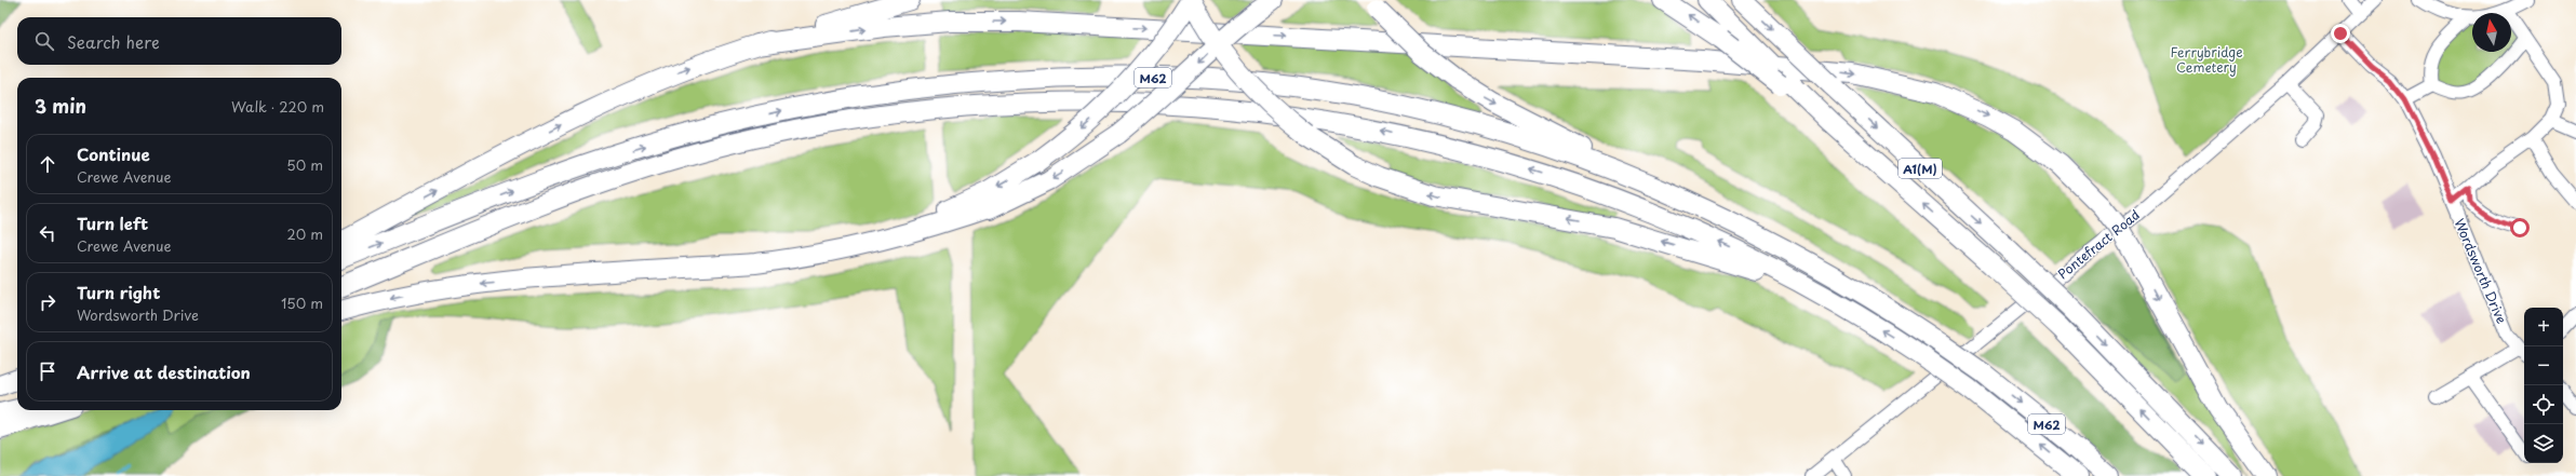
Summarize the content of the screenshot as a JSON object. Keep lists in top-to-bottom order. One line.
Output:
{"streets":{"highway":["M62","A1(M)"],"street":["Pontefract Road","Wordsworth Drive"]},"crossings":[["Pontefract Road","Wordsworth Drive"]],"parks":["Ferrybridge Cemetery"],"north":"top","page":{"search":"Search here","heading":["3 min","Walk · 220 m"],"list":[["Continue","Crewe Avenue","50 m"],["Turn left","Crewe Avenue","20 m"],["Turn right","Wordsworth Drive","150 m"],"Arrive at destination"],"map_buttons":["+","−"]}}
